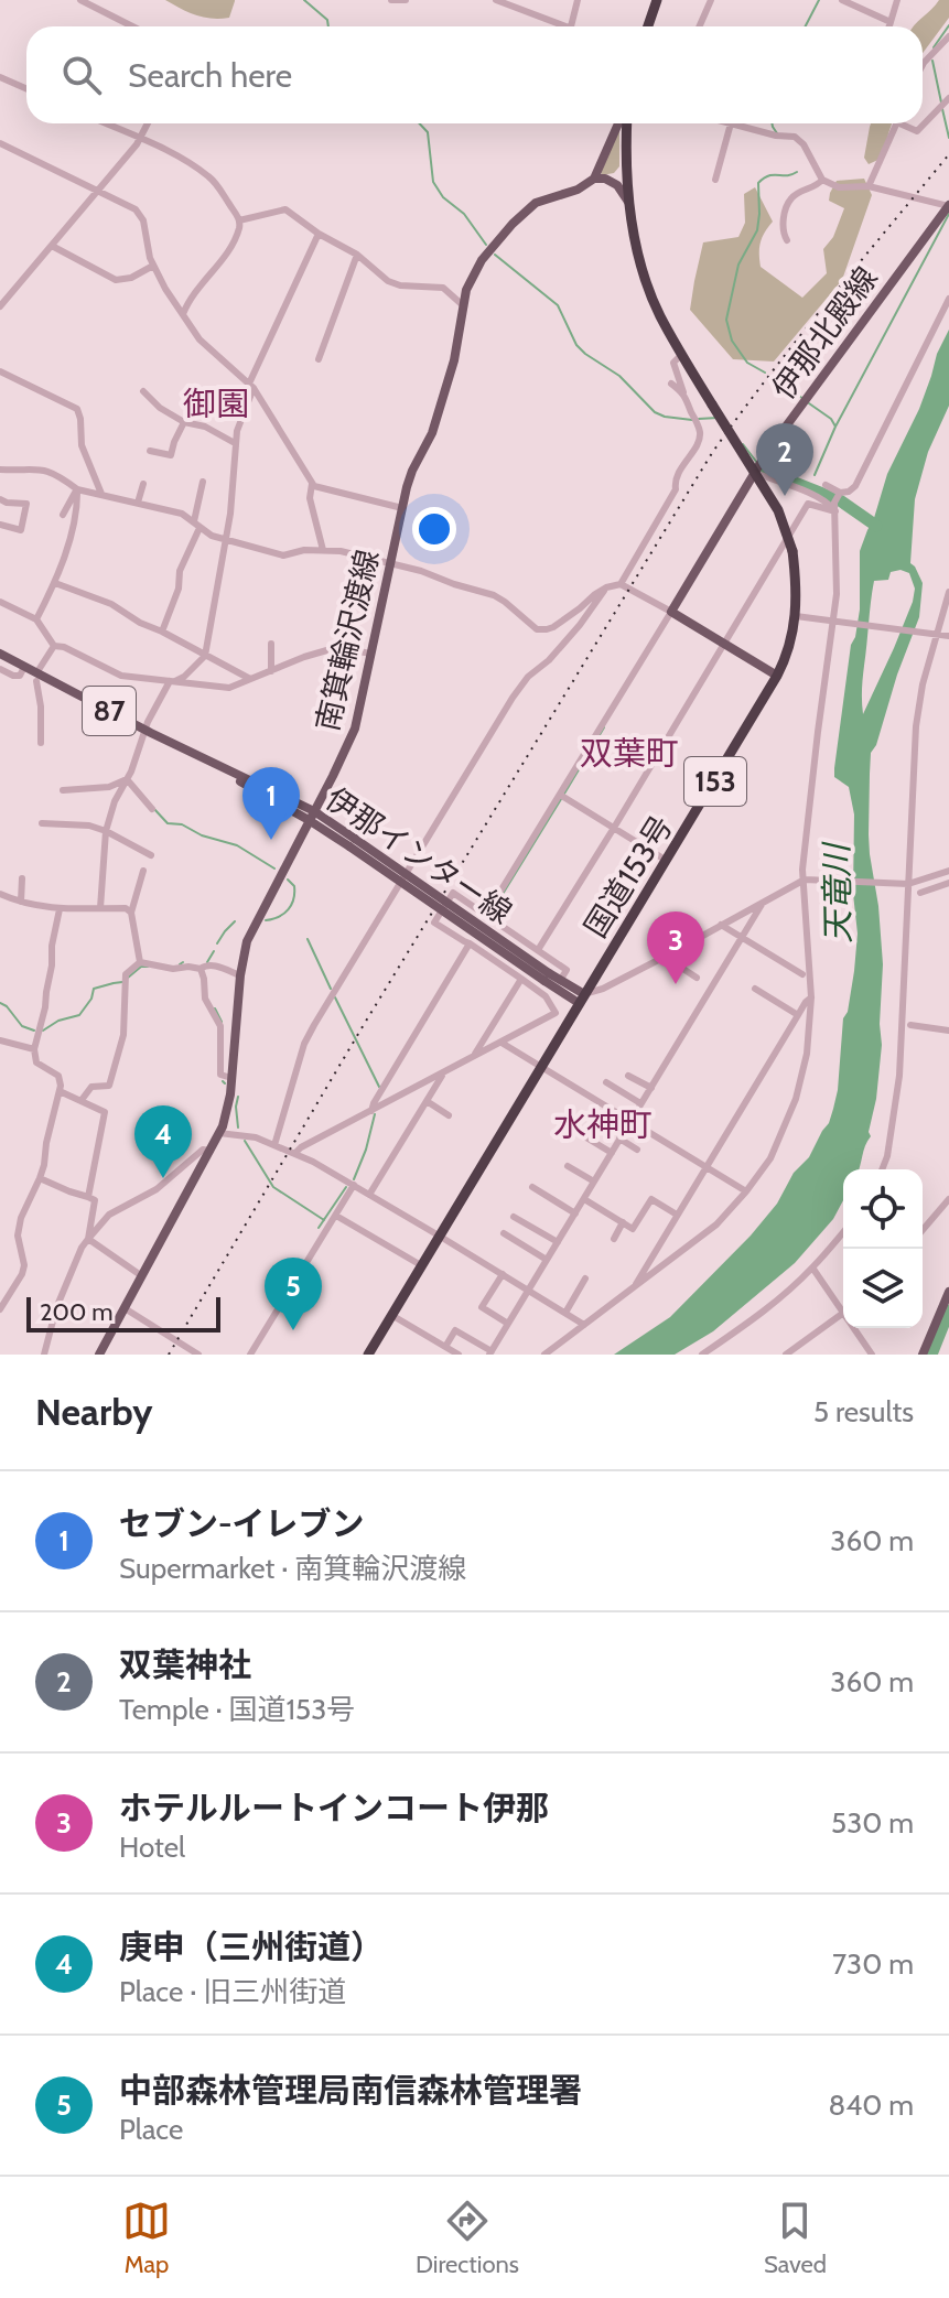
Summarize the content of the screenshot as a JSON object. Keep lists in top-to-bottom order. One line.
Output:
{"streets":{"highway":["153","国道153号"],"main road":["伊那北殿線","南箕輪沢渡線","87","伊那インター線"]},"crossings":[["南箕輪沢渡線","153"],["南箕輪沢渡線","伊那インター線"],["153","国道153号"],["伊那インター線","国道153号"]],"districts":["御園","双葉町","水神町"],"water":["天竜川"],"scale_bar":"200 m","page":{"search":"Search here","pins":["2","1","3","4","5"],"scale":"200 m","heading":["Nearby","5 results"],"list":[{"mark":"1","name":"セブン-イレブン","note":"Supermarket · 南箕輪沢渡線","value":"360 m"},{"mark":"2","name":"双葉神社","note":"Temple · 国道153号","value":"360 m"},{"mark":"3","name":"ホテルルートインコート伊那","note":"Hotel","value":"530 m"},{"mark":"4","name":"庚申（三州街道）","note":"Place · 旧三州街道","value":"730 m"},{"mark":"5","name":"中部森林管理局南信森林管理署","note":"Place","value":"840 m"}],"nav":["Map","Directions","Saved"]}}
